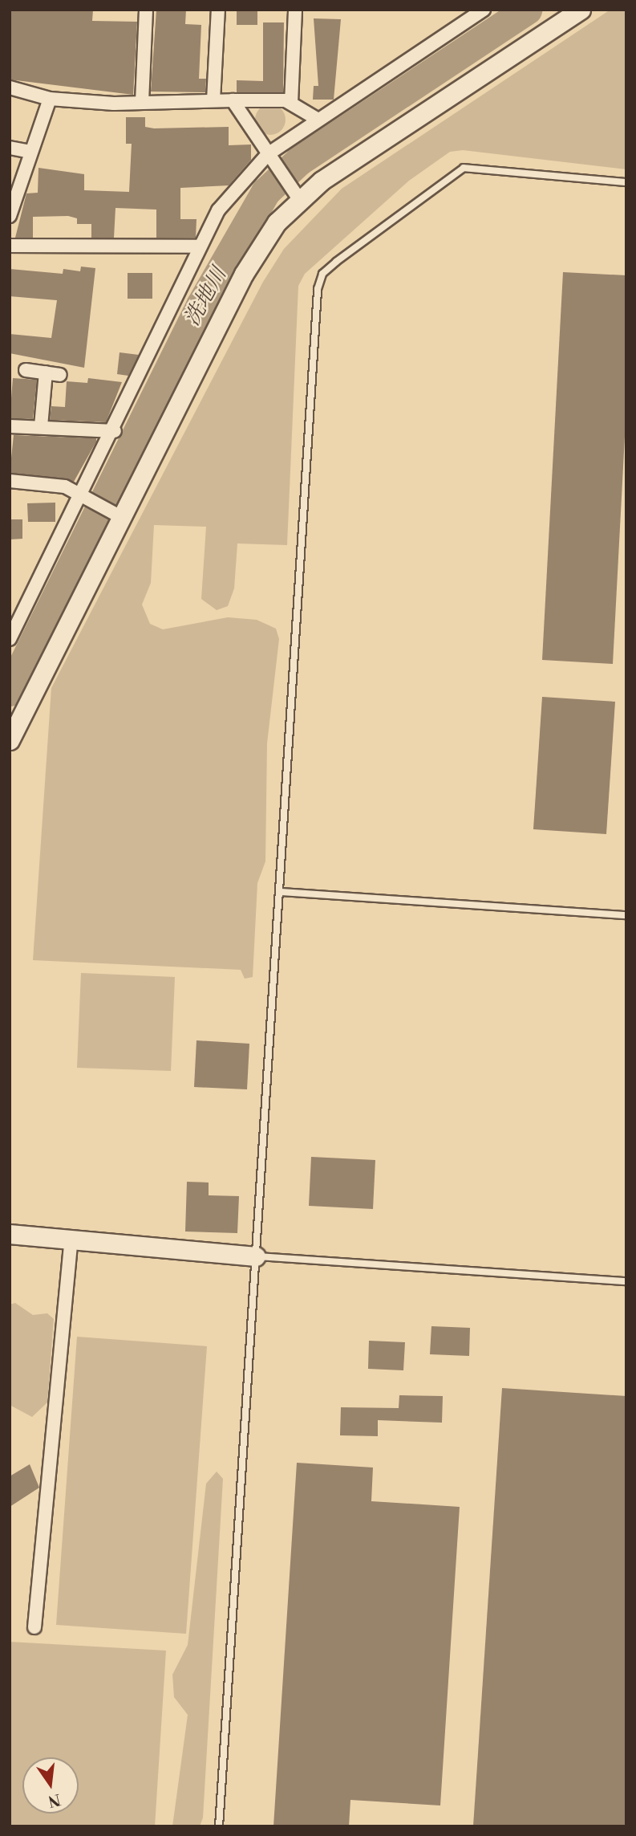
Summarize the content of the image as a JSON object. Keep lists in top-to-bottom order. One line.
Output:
{"water":["洗地川"],"north":"bottom"}
